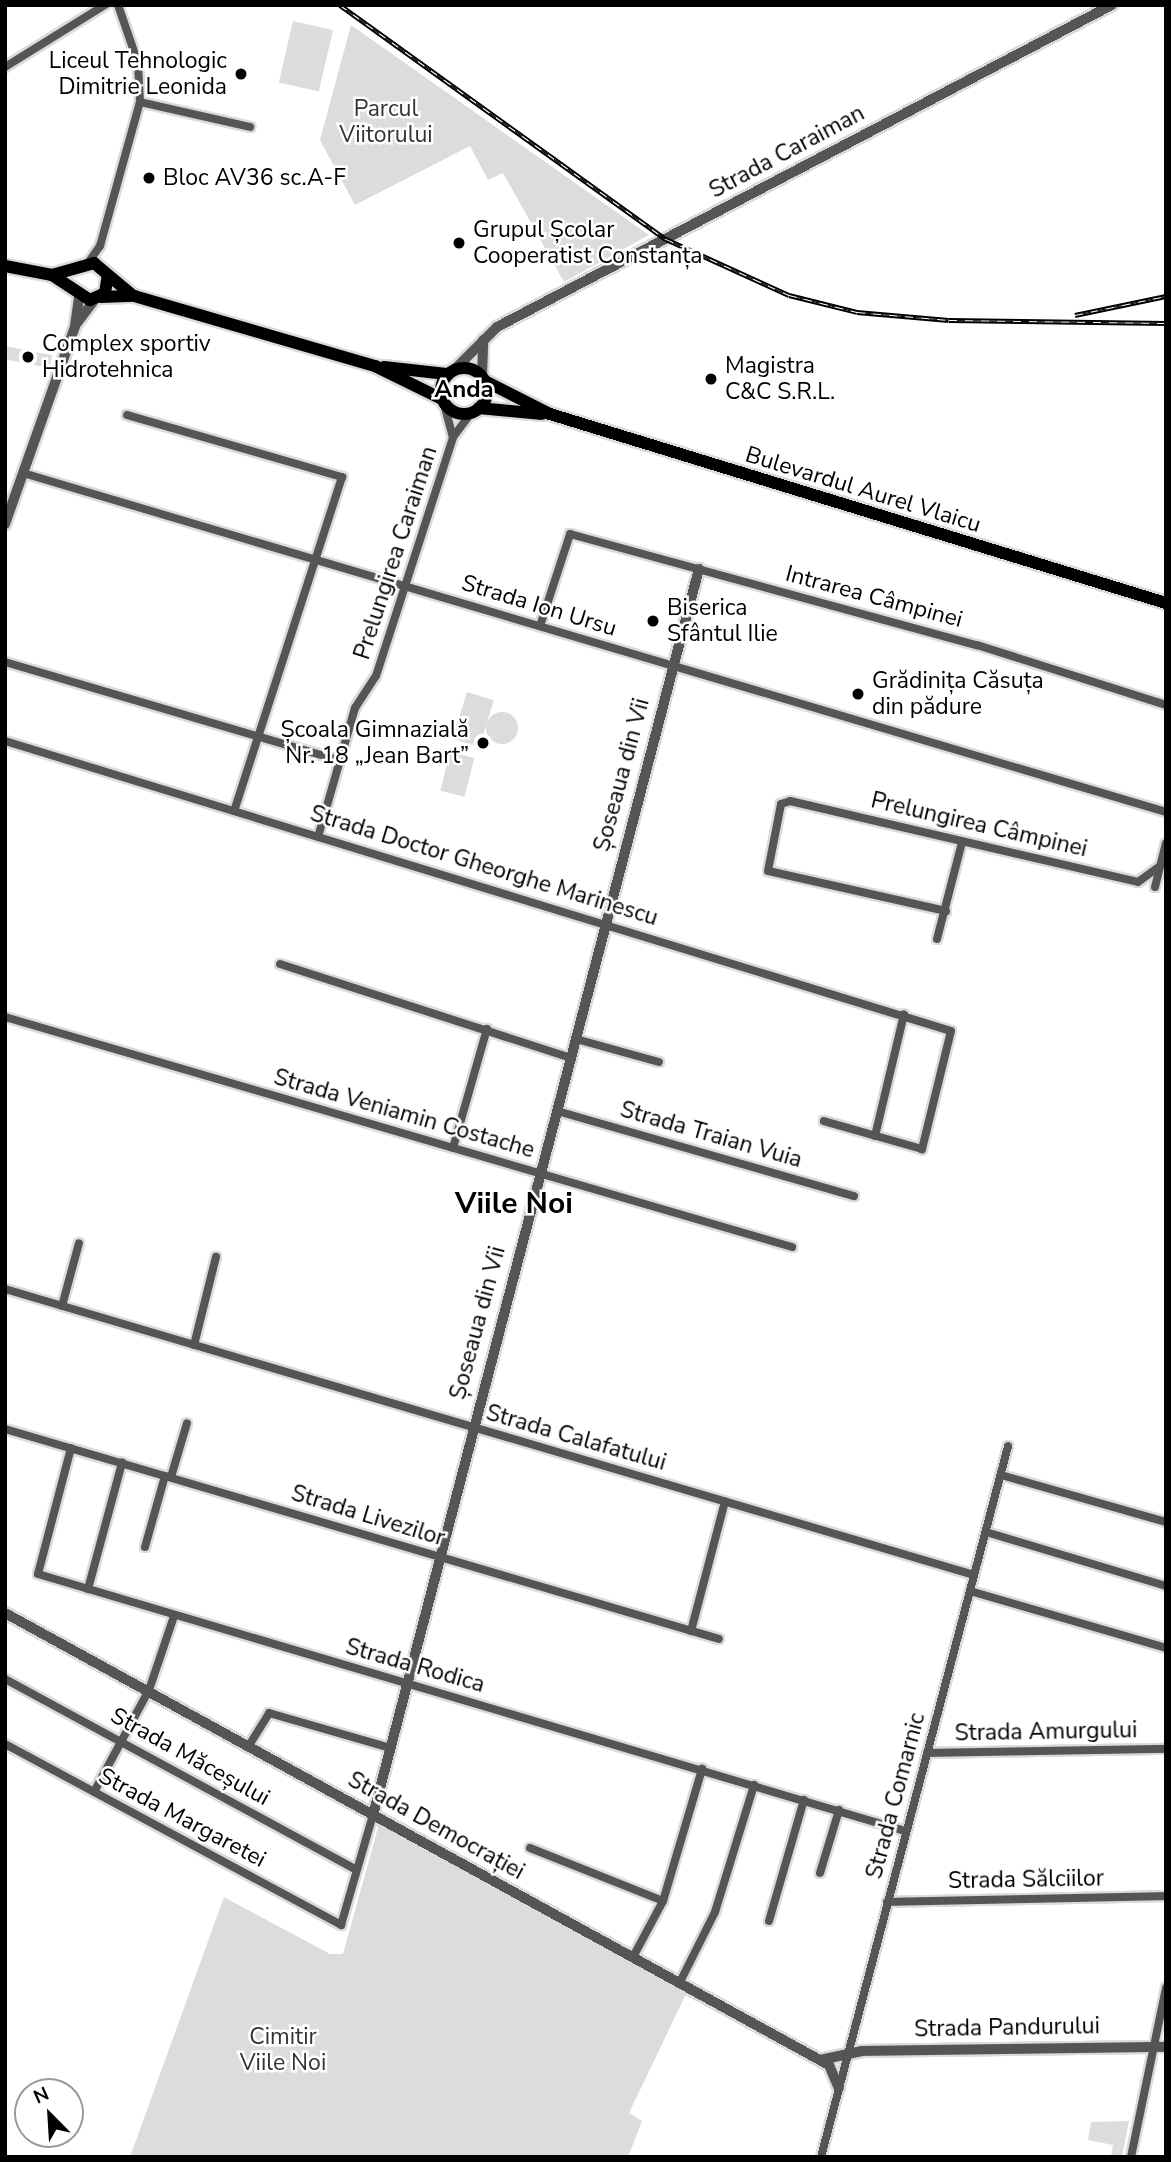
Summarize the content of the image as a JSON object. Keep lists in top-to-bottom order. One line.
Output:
{"streets":{"main road":["Bulevardul Aurel Vlaicu"],"street":["Strada Caraiman","Prelungirea Caraiman","Intrarea Câmpinei","Strada Ion Ursu","Șoseaua din Vii","Prelungirea Câmpinei","Strada Doctor Gheorghe Marinescu","Strada Veniamin Costache","Strada Traian Vuia","Strada Calafatului","Strada Livezilor","Strada Rodica","Strada Amurgului","Strada Măceșului","Strada Comarnic","Strada Margaretei","Strada Democrației","Strada Sălciilor","Strada Pandurului"]},"crossings":[["Strada Caraiman","Bulevardul Aurel Vlaicu"],["Bulevardul Aurel Vlaicu","Prelungirea Caraiman"],["Prelungirea Caraiman","Strada Ion Ursu"],["Prelungirea Caraiman","Strada Doctor Gheorghe Marinescu"],["Intrarea Câmpinei","Strada Ion Ursu"],["Intrarea Câmpinei","Șoseaua din Vii"],["Strada Ion Ursu","Șoseaua din Vii"],["Șoseaua din Vii","Strada Doctor Gheorghe Marinescu"],["Șoseaua din Vii","Strada Veniamin Costache"],["Șoseaua din Vii","Strada Traian Vuia"],["Șoseaua din Vii","Strada Calafatului"],["Șoseaua din Vii","Strada Livezilor"],["Șoseaua din Vii","Strada Rodica"],["Șoseaua din Vii","Strada Măceșului"],["Șoseaua din Vii","Strada Margaretei"],["Șoseaua din Vii","Strada Democrației"],["Strada Calafatului","Strada Comarnic"],["Strada Livezilor","Strada Rodica"],["Strada Rodica","Strada Comarnic"],["Strada Amurgului","Strada Comarnic"],["Strada Comarnic","Strada Sălciilor"],["Strada Comarnic","Strada Pandurului"]],"districts":["Anda","Viile Noi"],"parks":["Parcul Viitorului","Cimitir Viile Noi"],"places":["Liceul Tehnologic Dimitrie Leonida","Bloc AV36 sc.A-F","Grupul Școlar Cooperatist Constanța","Complex sportiv Hidrotehnica","Magistra C&C S.R.L.","Biserica Sfântul Ilie","Grădinița Căsuța din pădure","Școala Gimnazială Nr. 18 „Jean Bart”"],"north":"top left"}
